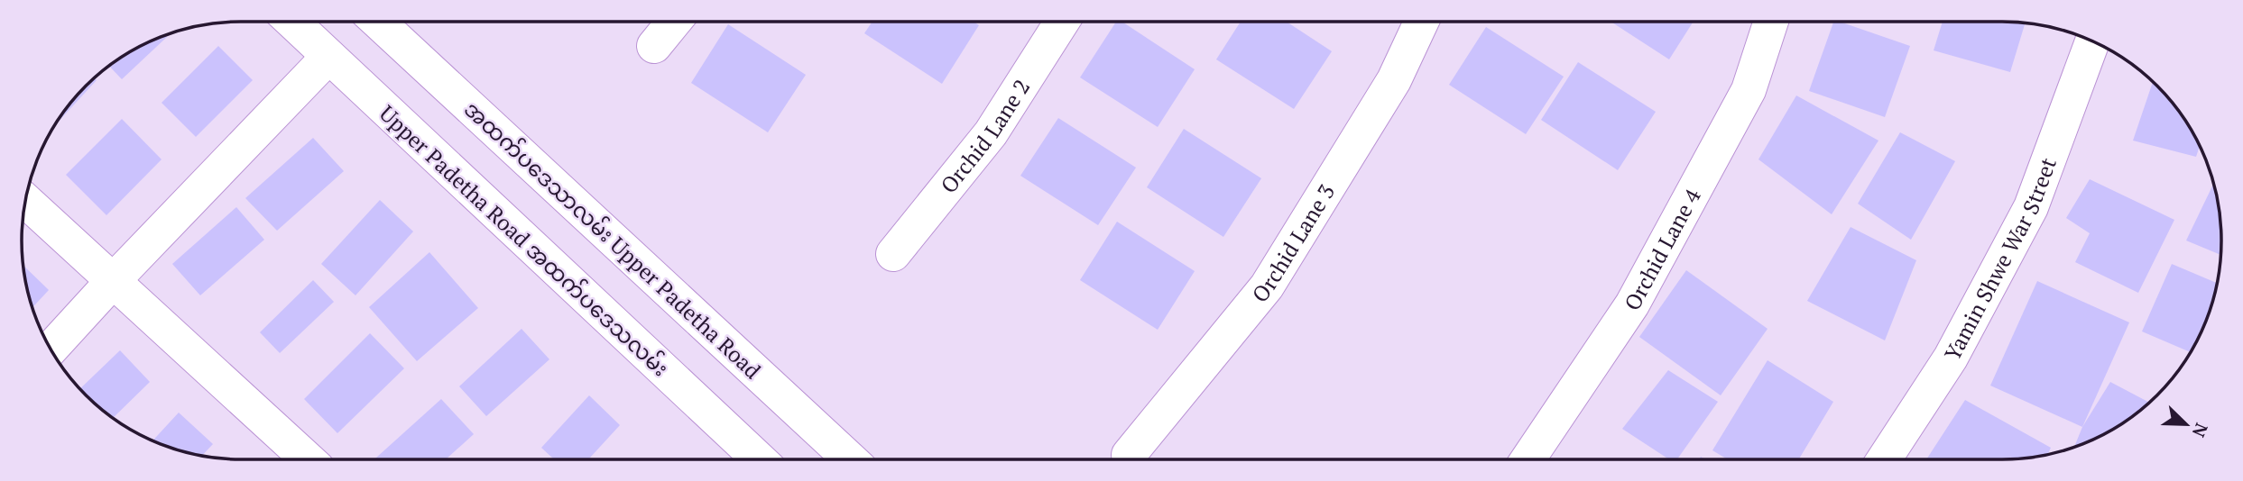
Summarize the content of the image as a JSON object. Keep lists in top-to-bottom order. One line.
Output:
{"streets":{"street":["Orchid Lane 2","အထက်ပဒေသာလမ်း Upper Padetha Road","Upper Padetha Road အထက်ပဒေသလမ်း","Orchid Lane 3","Orchid Lane 4","Yamin Shwe War Street"]},"north":"bottom right"}
